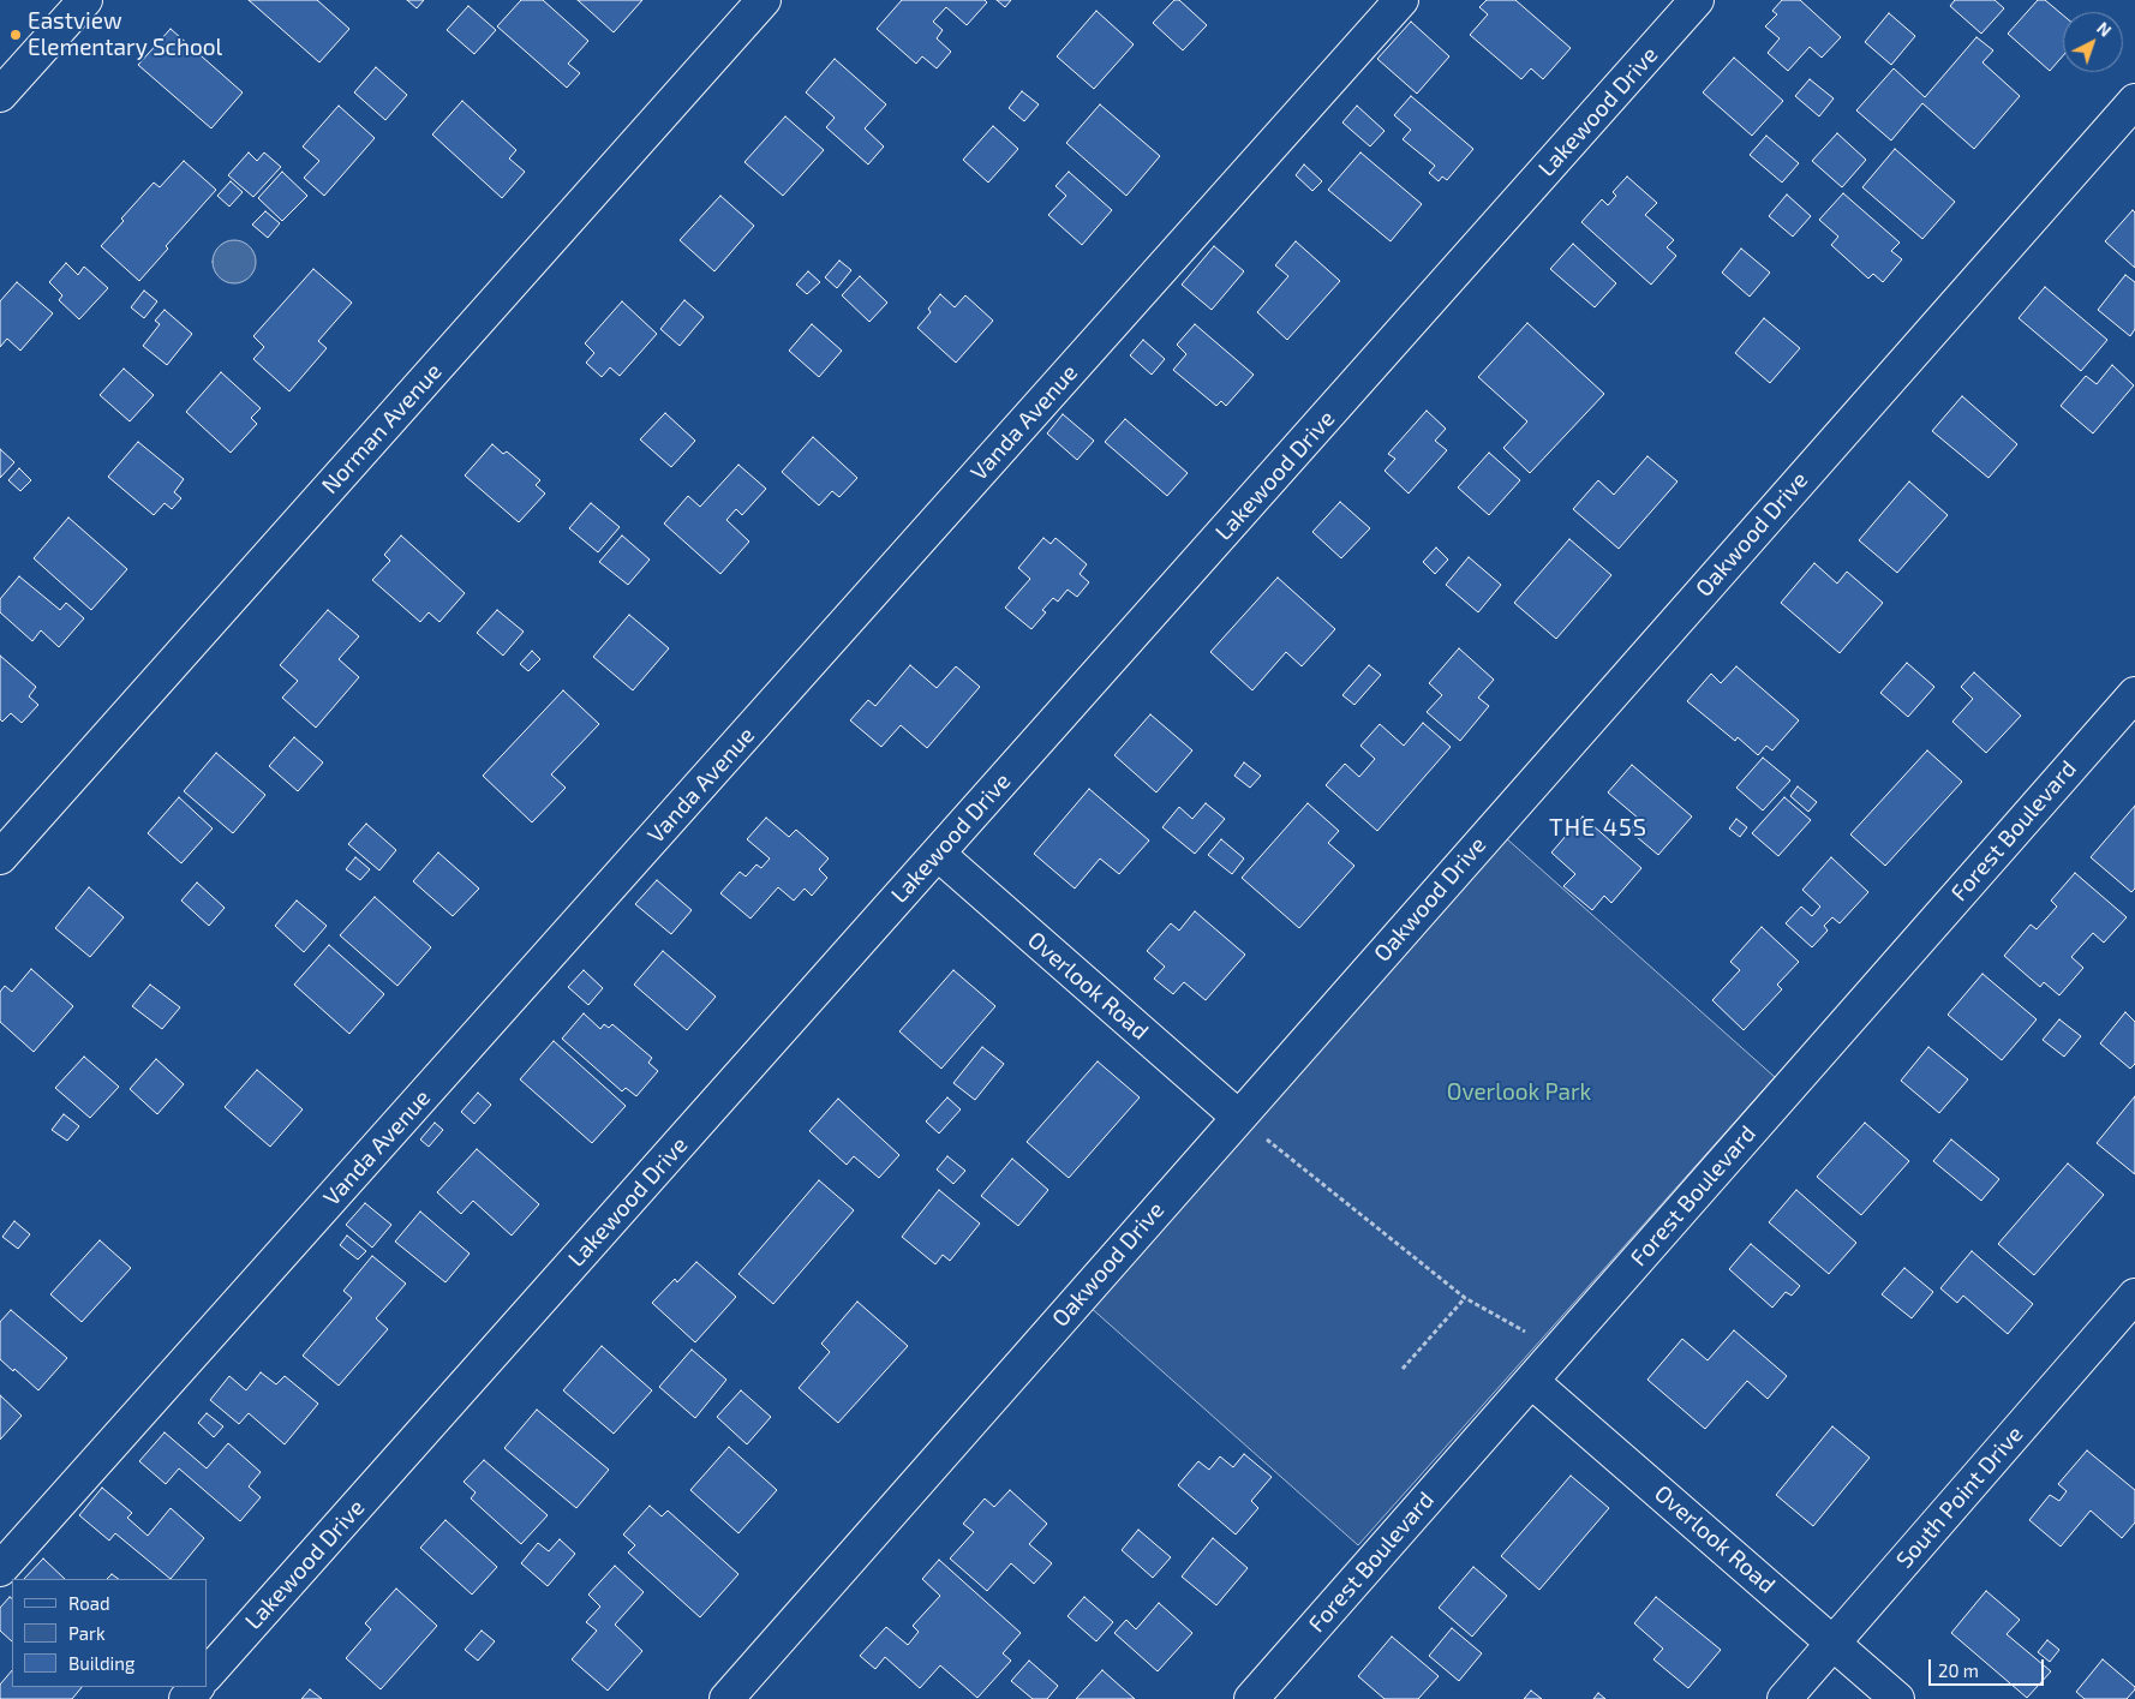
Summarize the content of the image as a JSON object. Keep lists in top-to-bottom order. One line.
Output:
{"streets":{"street":["Lakewood Drive","Vanda Avenue","Norman Avenue","Oakwood Drive","Forest Boulevard","Overlook Road","South Point Drive"]},"crossings":[["Lakewood Drive","Overlook Road"],["Oakwood Drive","Overlook Road"],["Forest Boulevard","Overlook Road"],["Overlook Road","South Point Drive"]],"districts":["THE 45S"],"parks":["Overlook Park"],"places":["Eastview Elementary School"],"legend":["Road","Park","Building"],"scale_bar":"20 m","north":"top right"}
